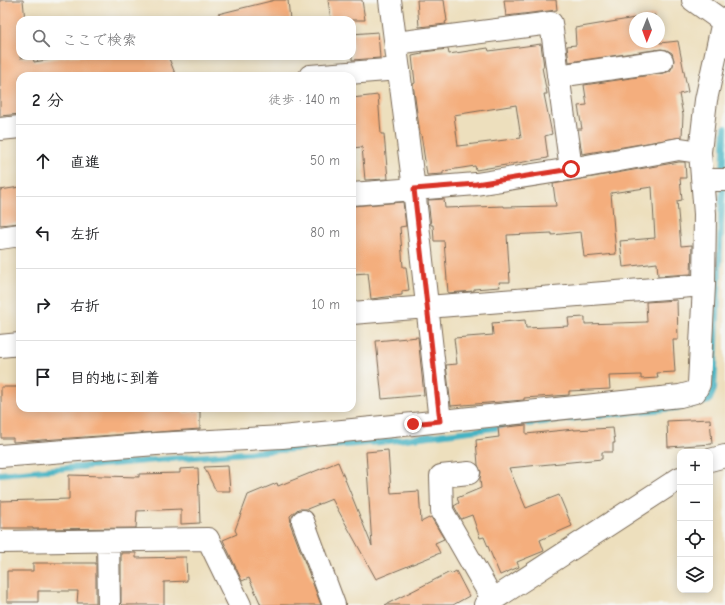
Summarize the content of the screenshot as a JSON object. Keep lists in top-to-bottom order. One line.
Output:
{"north":"bottom","page":{"search":"ここで検索","heading":["2 分","徒歩 · 140 m"],"list":[["直進","50 m"],["左折","80 m"],["右折","10 m"],"目的地に到着"],"map_buttons":["+","−"]}}
